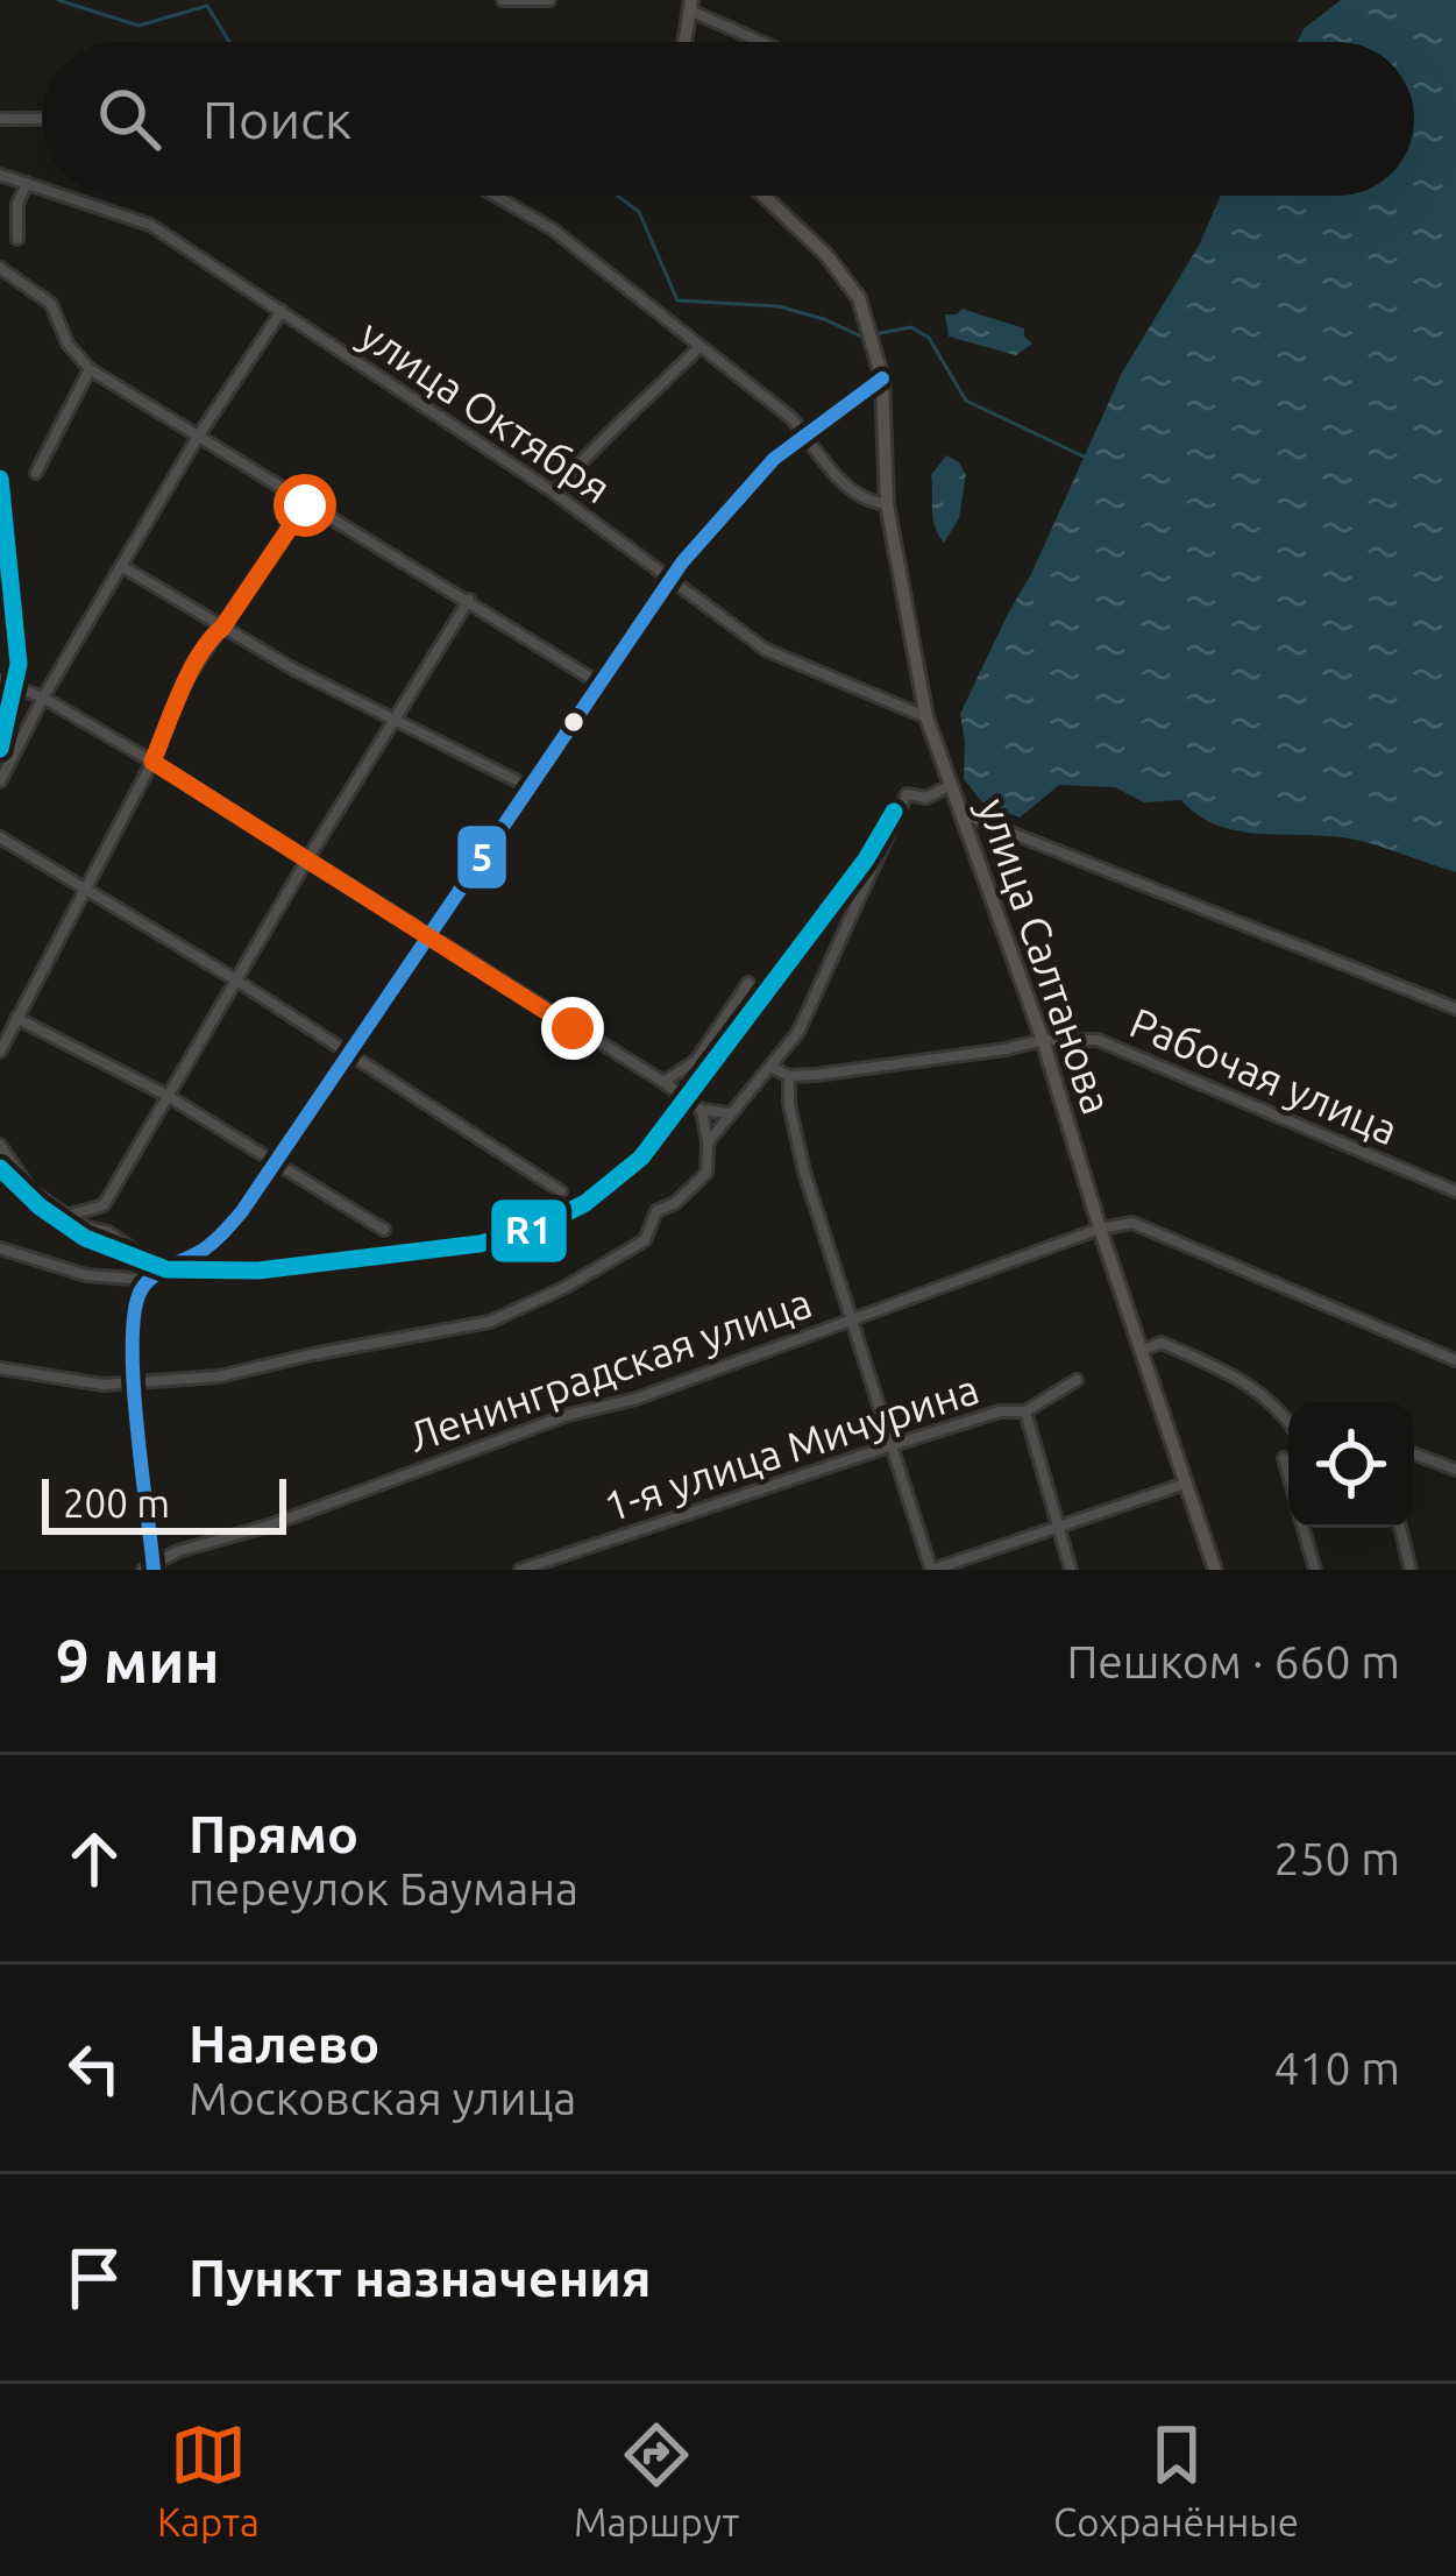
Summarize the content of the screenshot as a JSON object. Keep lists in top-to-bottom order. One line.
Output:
{"streets":{"main road":["улица Салтанова"],"street":["улица Октября","Рабочая улица","Ленинградская улица","1-я улица Мичурина"]},"crossings":[["улица Октября","улица Салтанова"],["улица Салтанова","Рабочая улица"],["улица Салтанова","Ленинградская улица"]],"lines":["transit line 5","transit line R1"],"scale_bar":"200 m","page":{"search":"Поиск","scale":"200 m","heading":["9 мин","Пешком · 660 m"],"list":[["Прямо","переулок Баумана","250 m"],["Налево","Московская улица","410 m"],"Пункт назначения"],"nav":["Карта","Маршрут","Сохранённые"]}}
